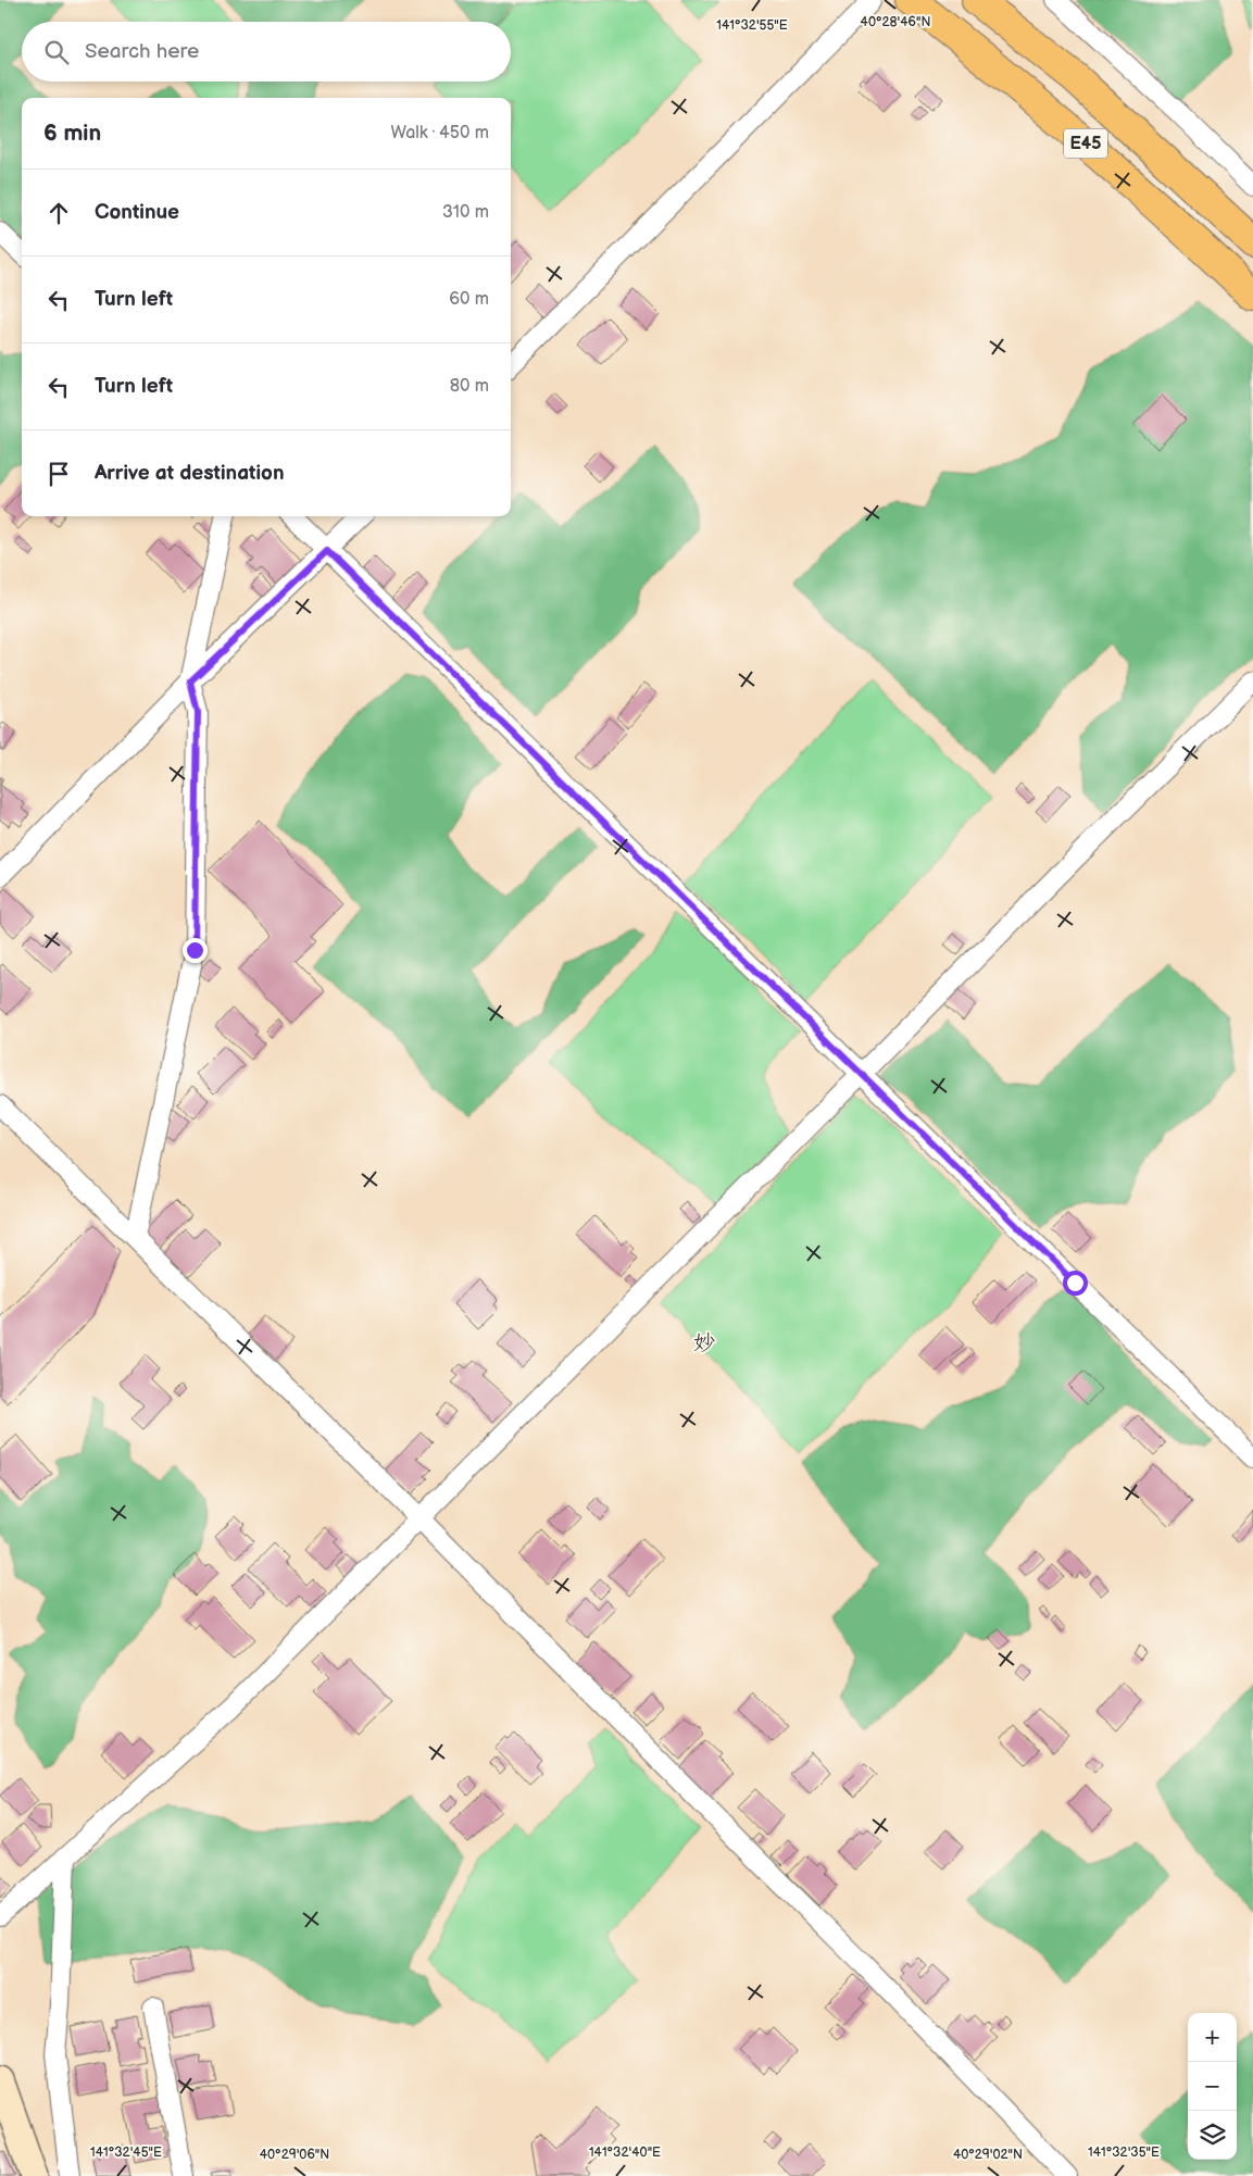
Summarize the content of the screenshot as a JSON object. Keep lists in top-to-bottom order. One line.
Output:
{"streets":{"highway":["E45"]},"districts":["妙"],"page":{"search":"Search here","heading":["6 min","Walk · 450 m"],"list":[["Continue","310 m"],["Turn left","60 m"],["Turn left","80 m"],"Arrive at destination"],"map_buttons":["+","−"]},"coordinates":["40°28'46\"N","141°32'55\"E","141°32'45\"E","141°32'40\"E","141°32'35\"E","40°29'06\"N","40°29'02\"N"]}
